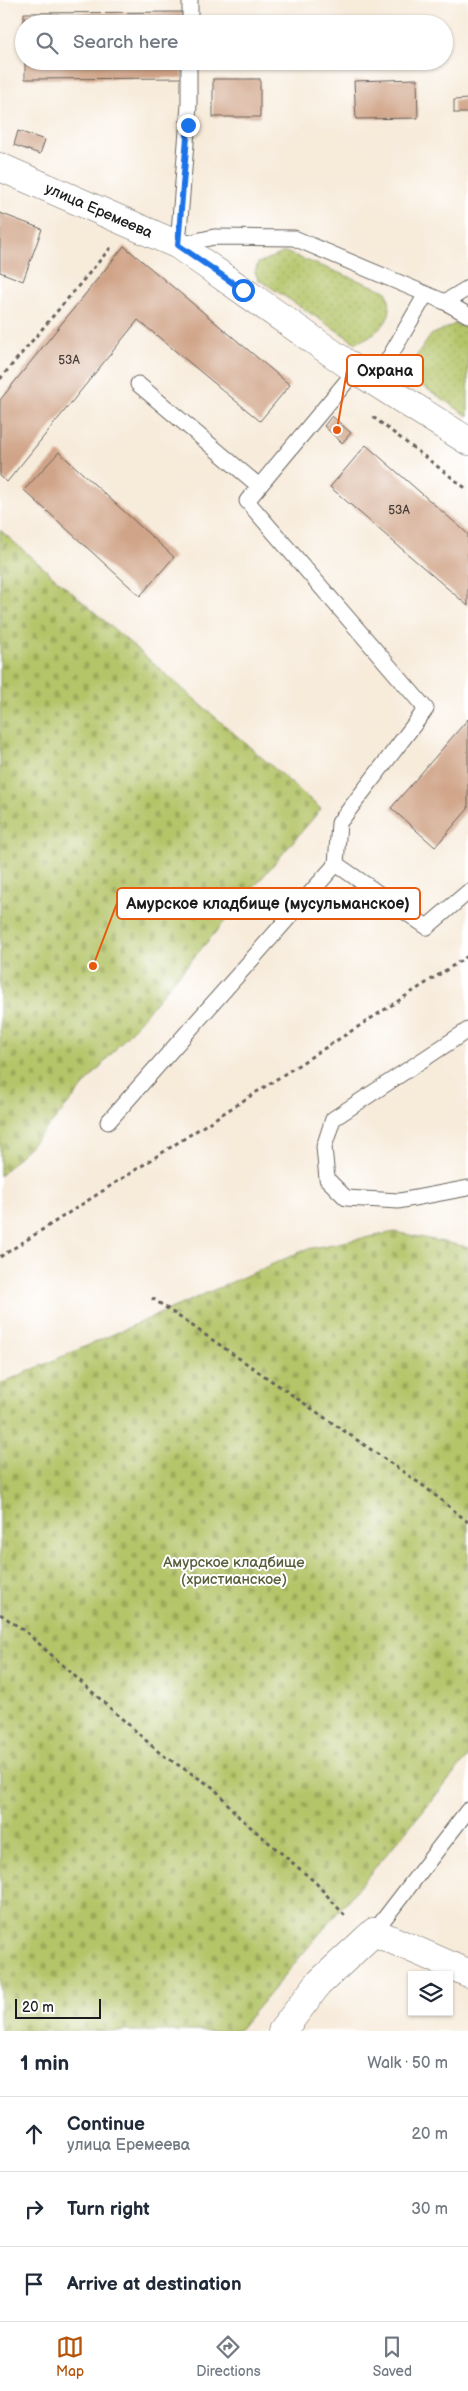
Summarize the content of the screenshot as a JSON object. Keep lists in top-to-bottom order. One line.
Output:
{"streets":{"street":["улица Еремеева"]},"parks":["Амурское кладбище (христианское)"],"places":["Охрана","Амурское кладбище (мусульманское)"],"house_numbers":["53А","53А"],"scale_bar":"20 m","page":{"search":"Search here","scale":"20 m","heading":["1 min","Walk · 50 m"],"list":[["Continue","улица Еремеева","20 m"],["Turn right","30 m"],"Arrive at destination"],"nav":["Map","Directions","Saved"]}}
